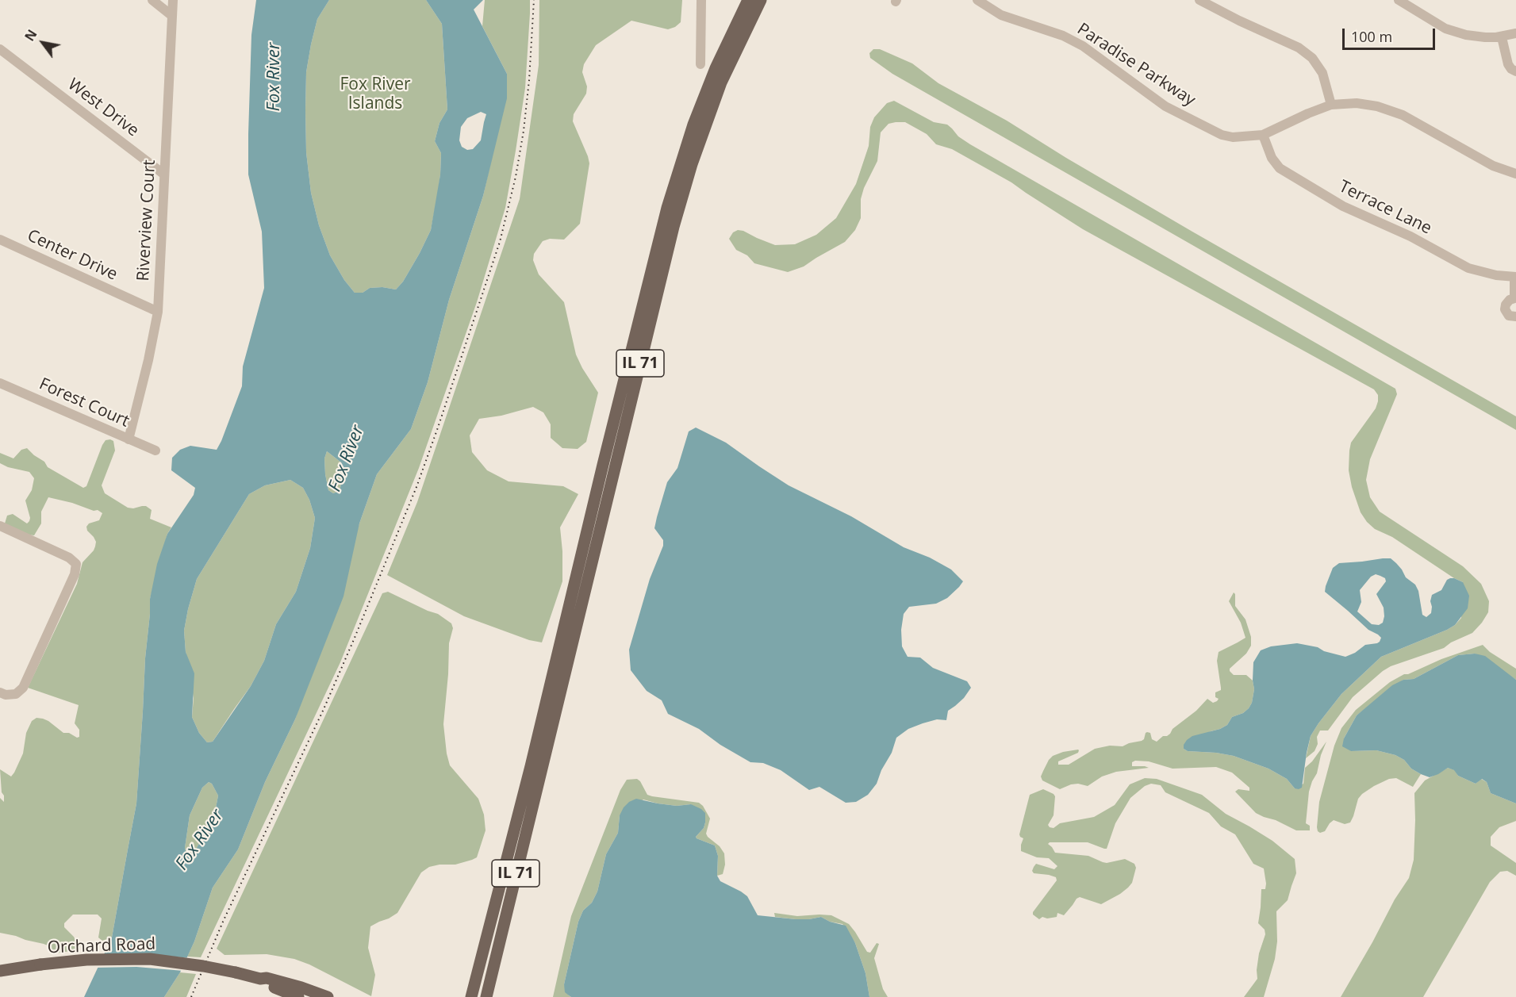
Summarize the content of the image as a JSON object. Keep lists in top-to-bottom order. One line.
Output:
{"streets":{"main road":["IL 71","Orchard Road"],"street":["Paradise Parkway","West Drive","Terrace Lane","Riverview Court","Center Drive","Forest Court"]},"crossings":[["Paradise Parkway","Terrace Lane"],["West Drive","Riverview Court"],["Riverview Court","Center Drive"],["Riverview Court","Forest Court"]],"water":["Fox River"],"parks":["Fox River Islands"],"scale_bar":"100 m","north":"top left"}
